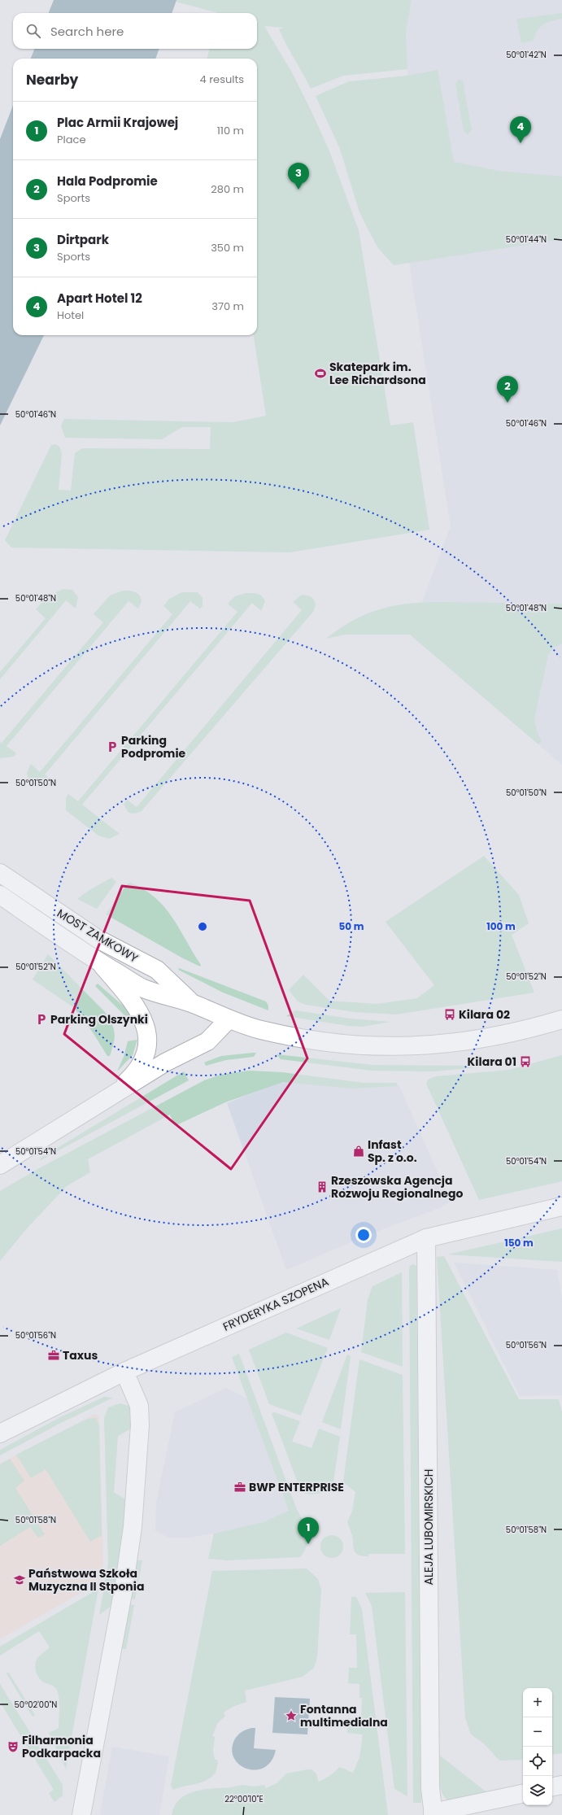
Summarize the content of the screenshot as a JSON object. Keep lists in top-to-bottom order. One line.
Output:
{"streets":{"street":["MOST ZAMKOWY","FRYDERYKA SZOPENA","ALEJA LUBOMIRSKICH"]},"crossings":[["FRYDERYKA SZOPENA","ALEJA LUBOMIRSKICH"]],"places":{"sports":["Skatepark im. Lee Richardsona"],"parking":["Parking Podpromie","Parking Olszynki"],"bus stop":["Kilara 02","Kilara 01"],"shop":["Infast Sp. z o.o."],"building":["Rzeszowska Agencja Rozwoju Regionalnego"],"office":["Taxus","BWP ENTERPRISE"],"school or university":["Państwowa Szkoła Muzyczna II Stponia"],"place":["Fontanna multimedialna"],"theatre":["Filharmonia Podkarpacka"]},"page":{"search":"Search here","heading":["Nearby","4 results"],"list":[{"mark":"1","name":"Plac Armii Krajowej","note":"Place","value":"110 m"},{"mark":"2","name":"Hala Podpromie","note":"Sports","value":"280 m"},{"mark":"3","name":"Dirtpark","note":"Sports","value":"350 m"},{"mark":"4","name":"Apart Hotel 12","note":"Hotel","value":"370 m"}],"pins":["4","3","2","1"],"map_buttons":["+","−"]},"coordinates":["50°01'42\"N","50°01'44\"N","50°01'46\"N","50°01'48\"N","50°01'50\"N","50°01'52\"N","50°01'54\"N","50°01'56\"N","50°01'58\"N","50°02'00\"N","22°00'10\"E"],"rings":["50 m","100 m","150 m"]}
